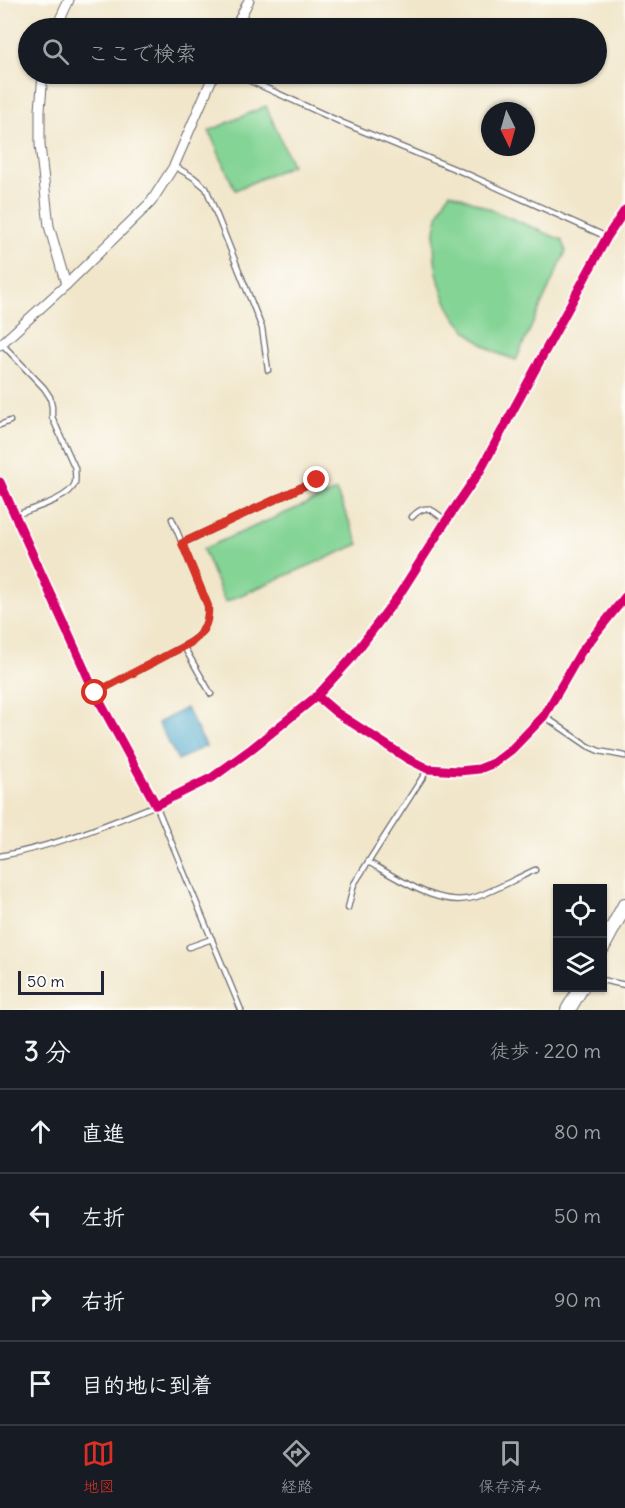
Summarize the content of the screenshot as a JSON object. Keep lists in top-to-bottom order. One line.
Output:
{"scale_bar":"50 m","north":"bottom","page":{"search":"ここで検索","scale":"50 m","heading":["3 分","徒歩 · 220 m"],"list":[["直進","80 m"],["左折","50 m"],["右折","90 m"],"目的地に到着"],"nav":["地図","経路","保存済み"]}}
